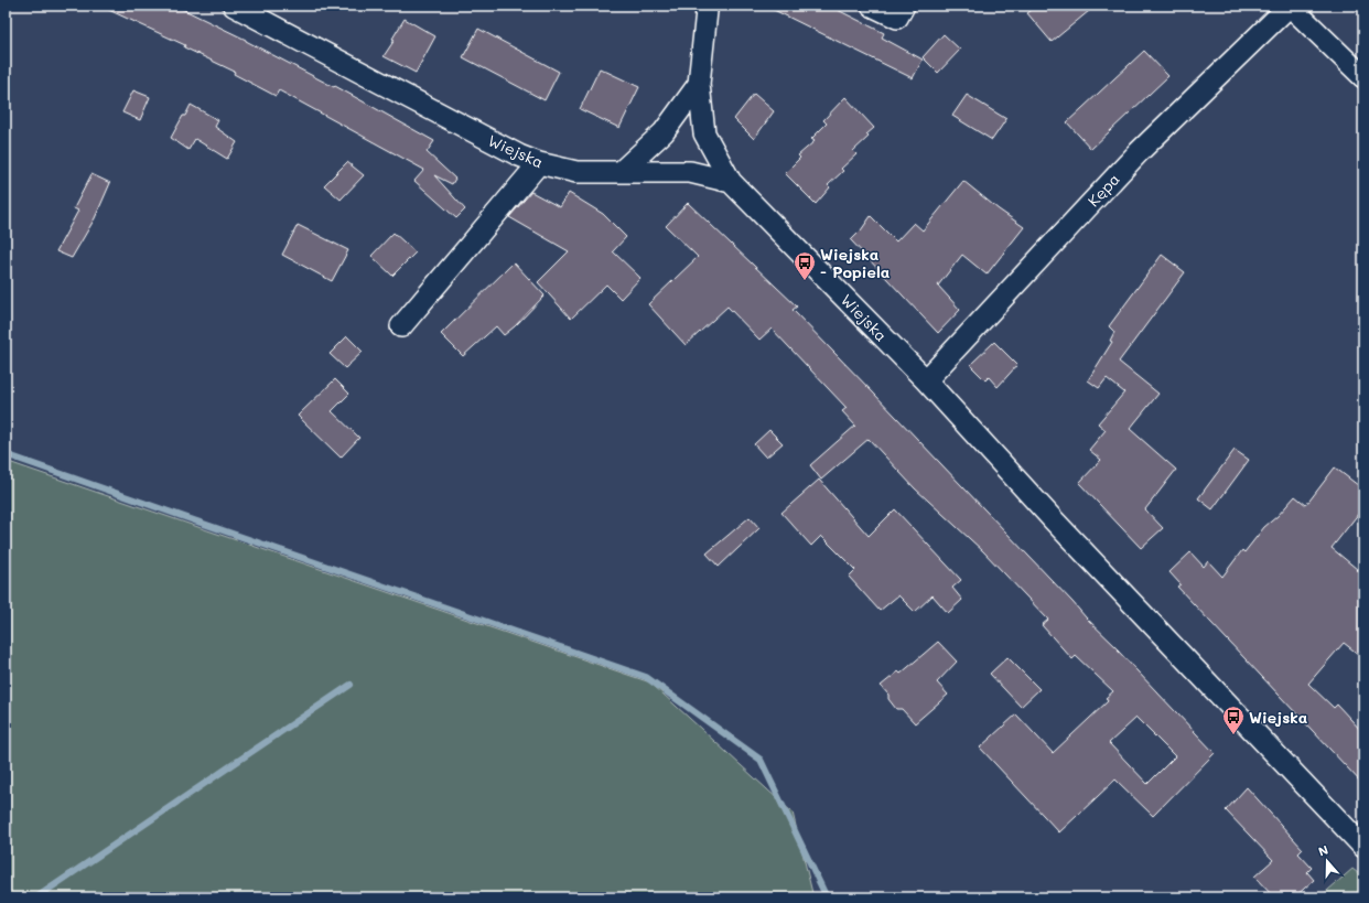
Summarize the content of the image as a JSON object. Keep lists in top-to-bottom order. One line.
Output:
{"streets":{"street":["Wiejska","Kępa"]},"crossings":[["Wiejska","Kępa"]],"places":{"bus stop":["Wiejska - Popiela","Wiejska"]},"north":"top"}
